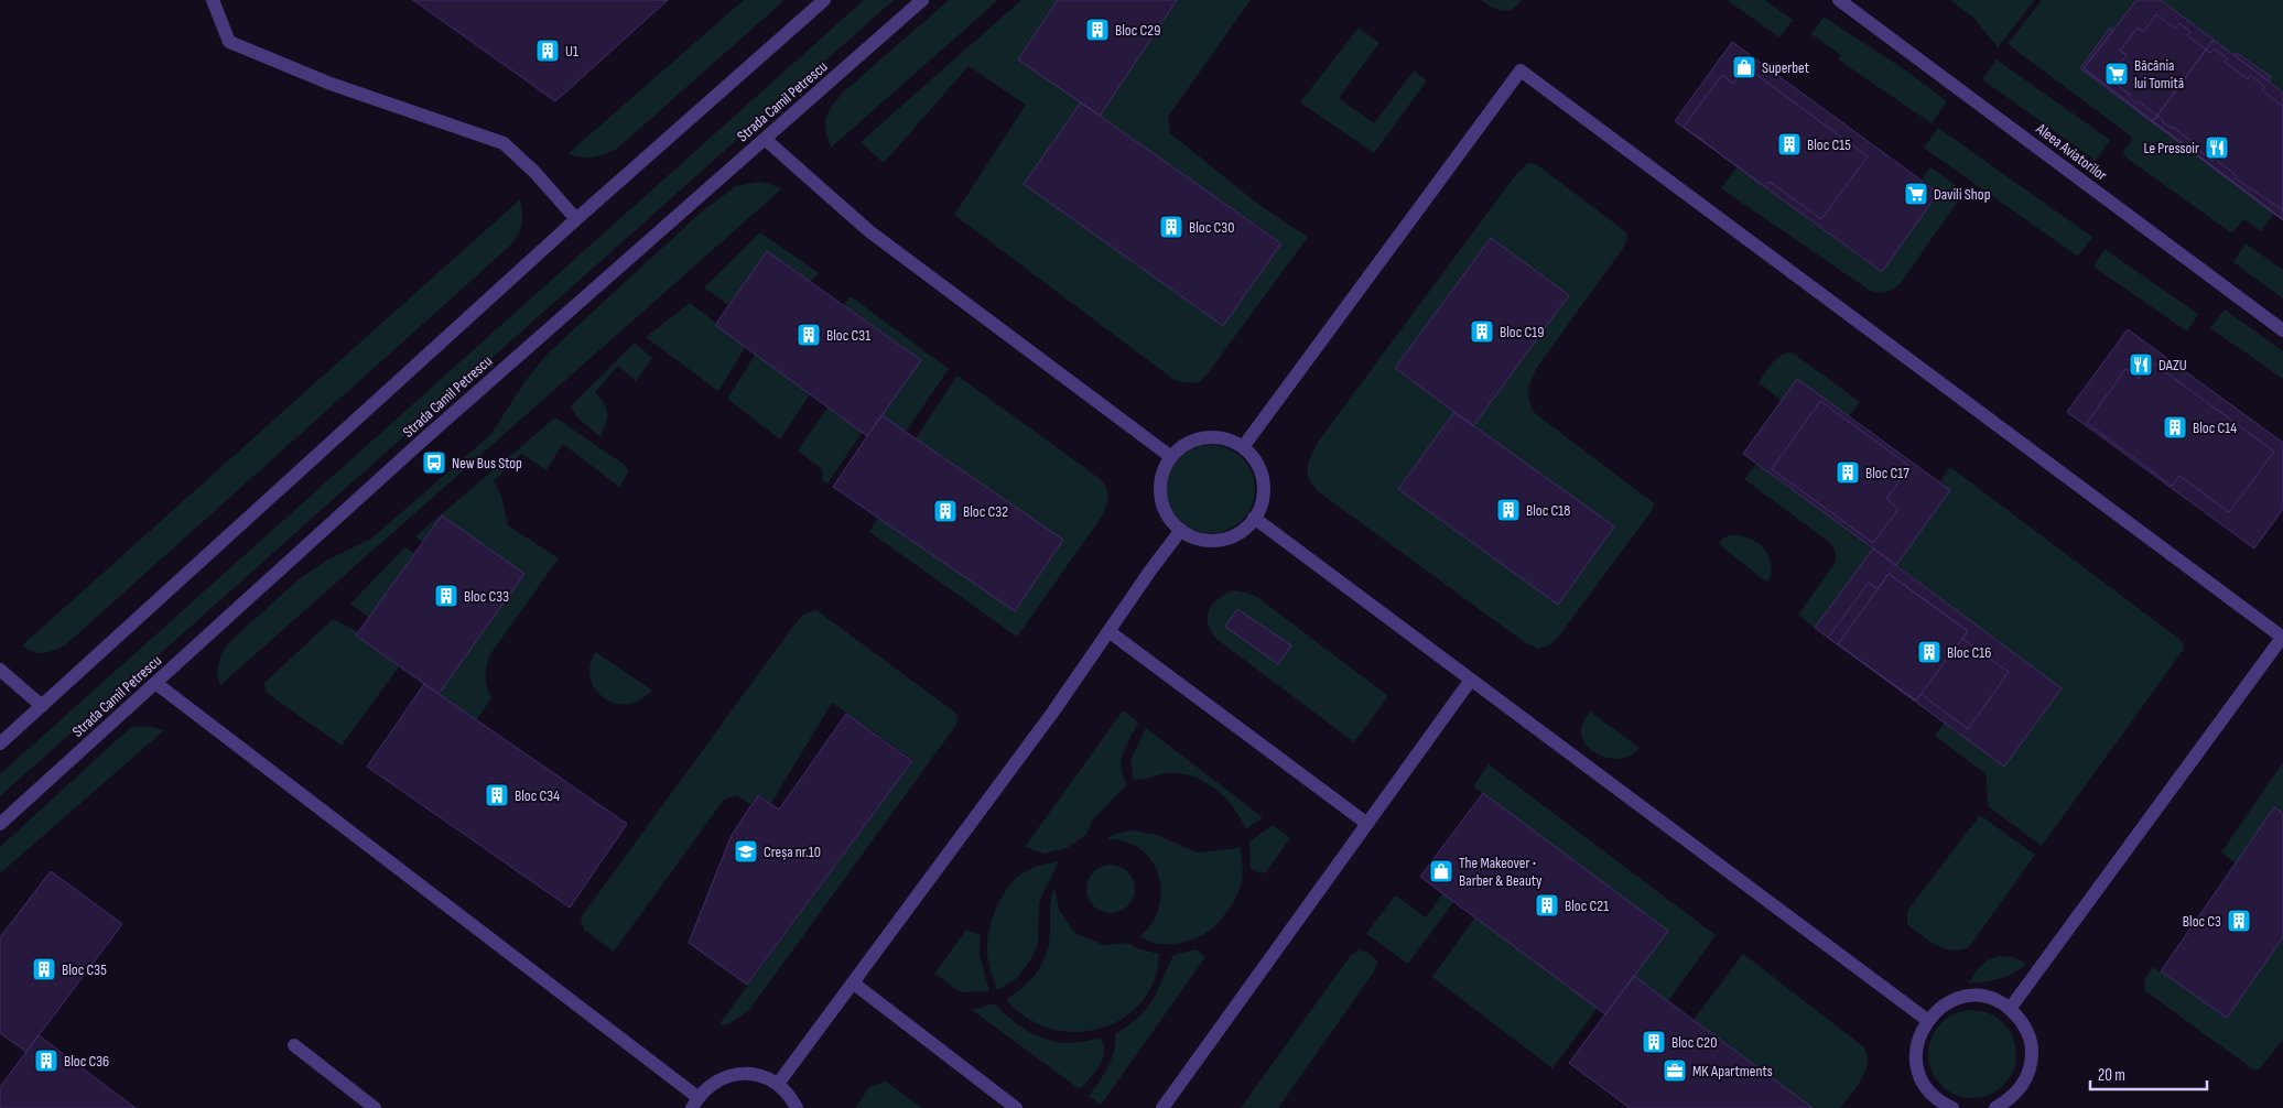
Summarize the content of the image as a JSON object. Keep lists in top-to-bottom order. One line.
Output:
{"streets":{"street":["Strada Camil Petrescu","Aleea Aviatorilor"]},"places":{"building":["Bloc C29","U1","Bloc C15","Bloc C30","Bloc C19","Bloc C31","Bloc C14","Bloc C17","Bloc C18","Bloc C32","Bloc C33","Bloc C16","Bloc C34","Bloc C21","Bloc C3","Bloc C35","Bloc C20","Bloc C36"],"shop":["Superbet","The Makeover • Barber & Beauty"],"supermarket":["Băcănia lui Tomită","Davili Shop"],"restaurant":["Le Pressoir","DAZU"],"bus stop":["New Bus Stop"],"school or university":["Creșa nr.10"],"office":["MK Apartments"]},"scale_bar":"20 m"}
